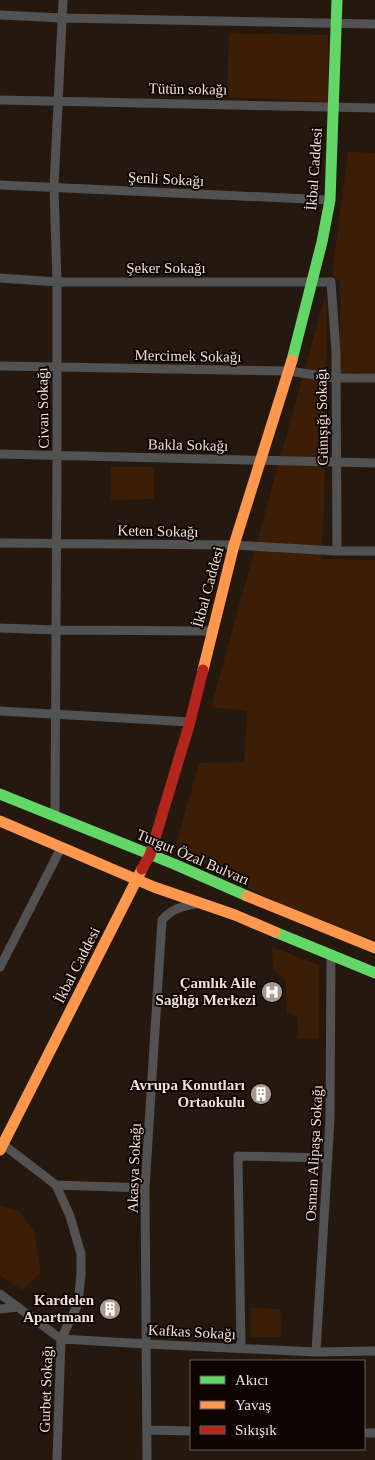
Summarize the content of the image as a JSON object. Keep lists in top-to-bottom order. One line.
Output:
{"streets":{"main road":["İkbal Caddesi","Turgut Özal Bulvarı"],"street":["Tütün sokağı","Şenli Sokağı","Şeker Sokağı","Mercimek Sokağı","Civan Sokağı","Günışığı Sokağı","Bakla Sokağı","Keten Sokağı","Osman Alipaşa Sokağı","Akasya Sokağı","Kafkas Sokağı","Gurbet Sokağı"]},"crossings":[["Tütün sokağı","İkbal Caddesi"],["Tütün sokağı","Civan Sokağı"],["İkbal Caddesi","Şenli Sokağı"],["İkbal Caddesi","Şeker Sokağı"],["İkbal Caddesi","Mercimek Sokağı"],["İkbal Caddesi","Bakla Sokağı"],["İkbal Caddesi","Keten Sokağı"],["İkbal Caddesi","Turgut Özal Bulvarı"],["İkbal Caddesi","Gurbet Sokağı"],["Şenli Sokağı","Civan Sokağı"],["Şeker Sokağı","Civan Sokağı"],["Şeker Sokağı","Günışığı Sokağı"],["Mercimek Sokağı","Civan Sokağı"],["Mercimek Sokağı","Günışığı Sokağı"],["Civan Sokağı","Bakla Sokağı"],["Civan Sokağı","Keten Sokağı"],["Civan Sokağı","Turgut Özal Bulvarı"],["Günışığı Sokağı","Bakla Sokağı"],["Günışığı Sokağı","Keten Sokağı"],["Osman Alipaşa Sokağı","Kafkas Sokağı"],["Akasya Sokağı","Kafkas Sokağı"],["Kafkas Sokağı","Gurbet Sokağı"]],"places":{"hospital":["Çamlık Aile Sağlığı Merkezi"],"building":["Avrupa Konutları Ortaokulu","Kardelen Apartmanı"]},"legend":["Akıcı","Yavaş","Sıkışık"]}
